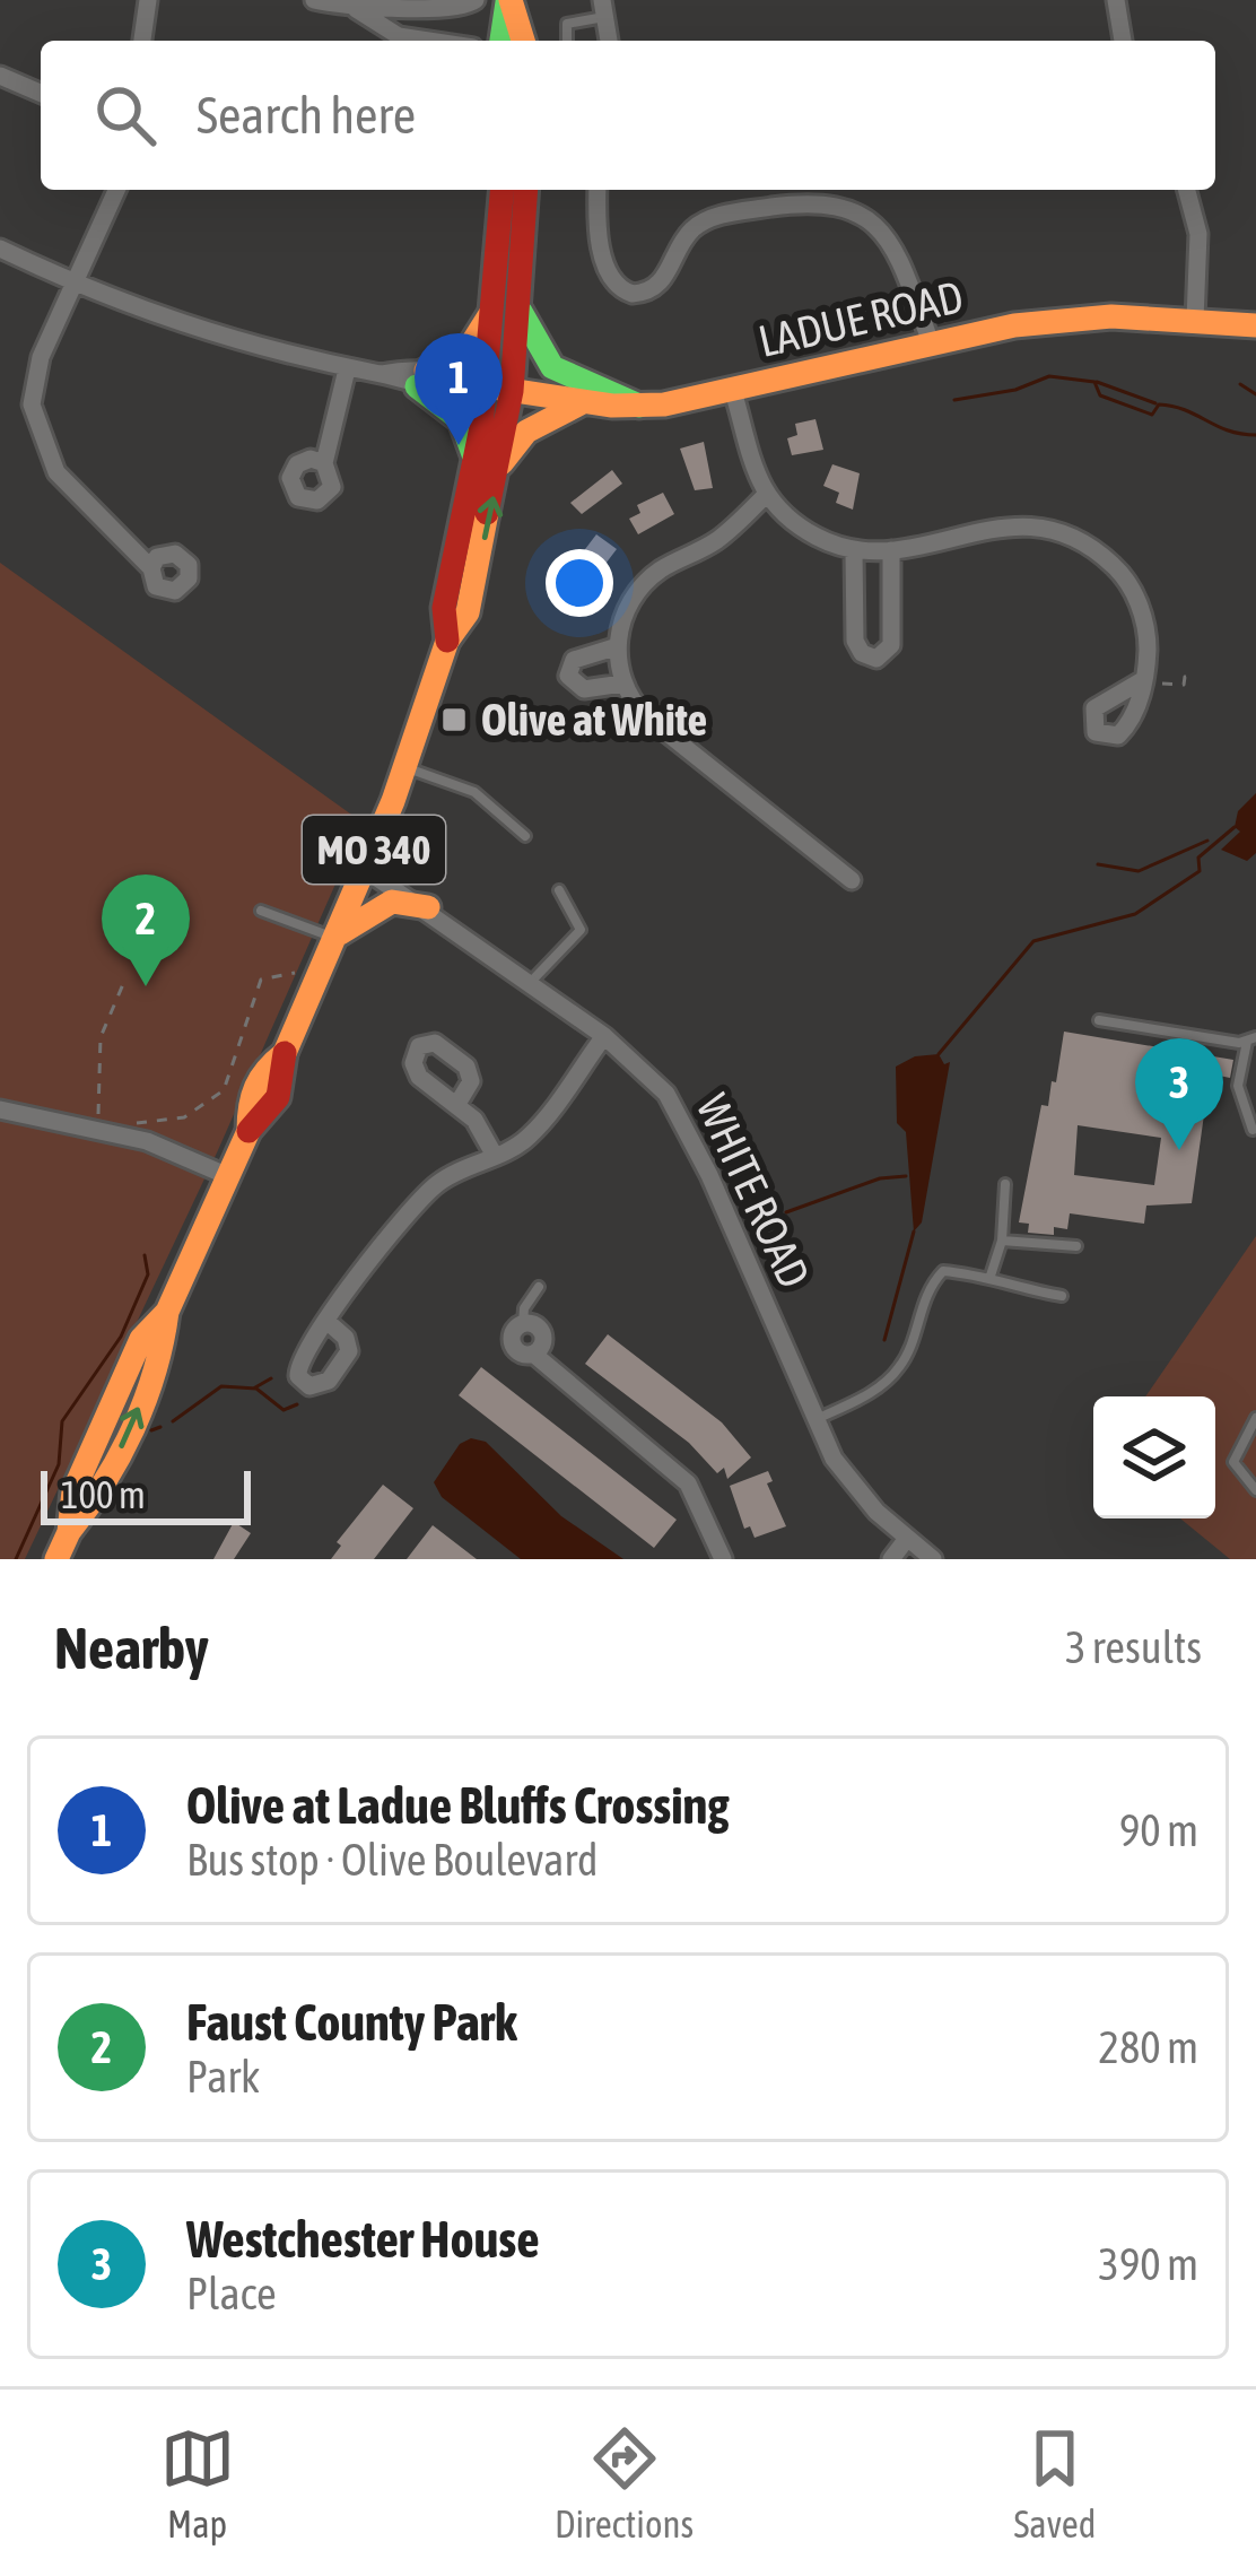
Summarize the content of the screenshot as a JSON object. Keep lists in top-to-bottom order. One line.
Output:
{"streets":{"main road":["LADUE ROAD","MO 340"],"street":["WHITE ROAD"]},"crossings":[["LADUE ROAD","MO 340"],["MO 340","WHITE ROAD"]],"places":{"transit":["Olive at White"]},"scale_bar":"100 m","page":{"search":"Search here","pins":["1","2","3"],"scale":"100 m","heading":["Nearby","3 results"],"list":[{"mark":"1","name":"Olive at Ladue Bluffs Crossing","note":"Bus stop · Olive Boulevard","value":"90 m"},{"mark":"2","name":"Faust County Park","note":"Park","value":"280 m"},{"mark":"3","name":"Westchester House","note":"Place","value":"390 m"}],"nav":["Map","Directions","Saved"]}}
